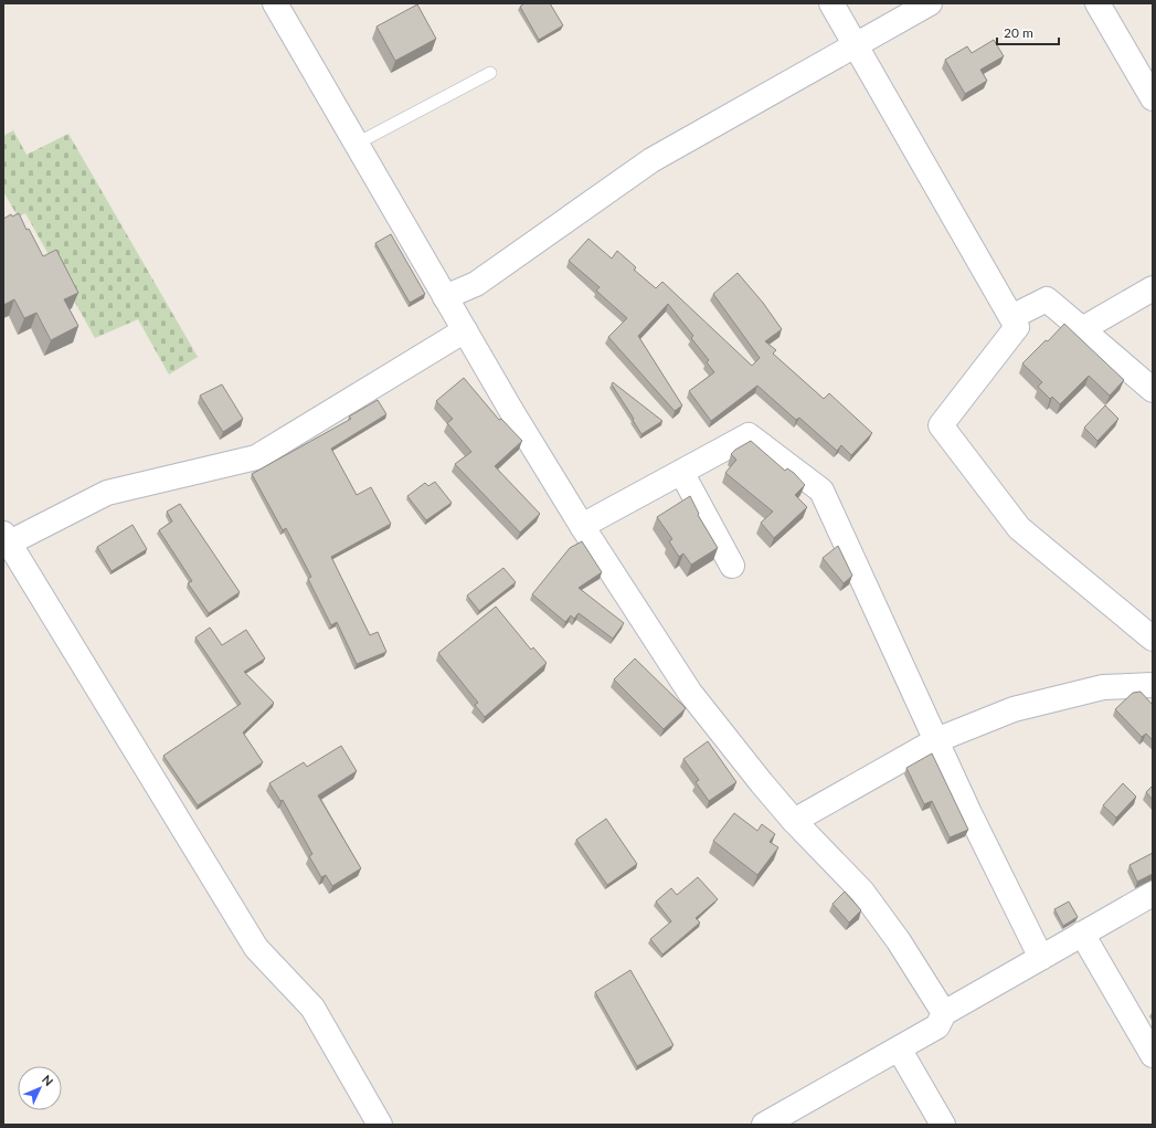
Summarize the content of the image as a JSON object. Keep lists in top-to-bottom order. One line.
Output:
{"scale_bar":"20 m","north":"top right"}
